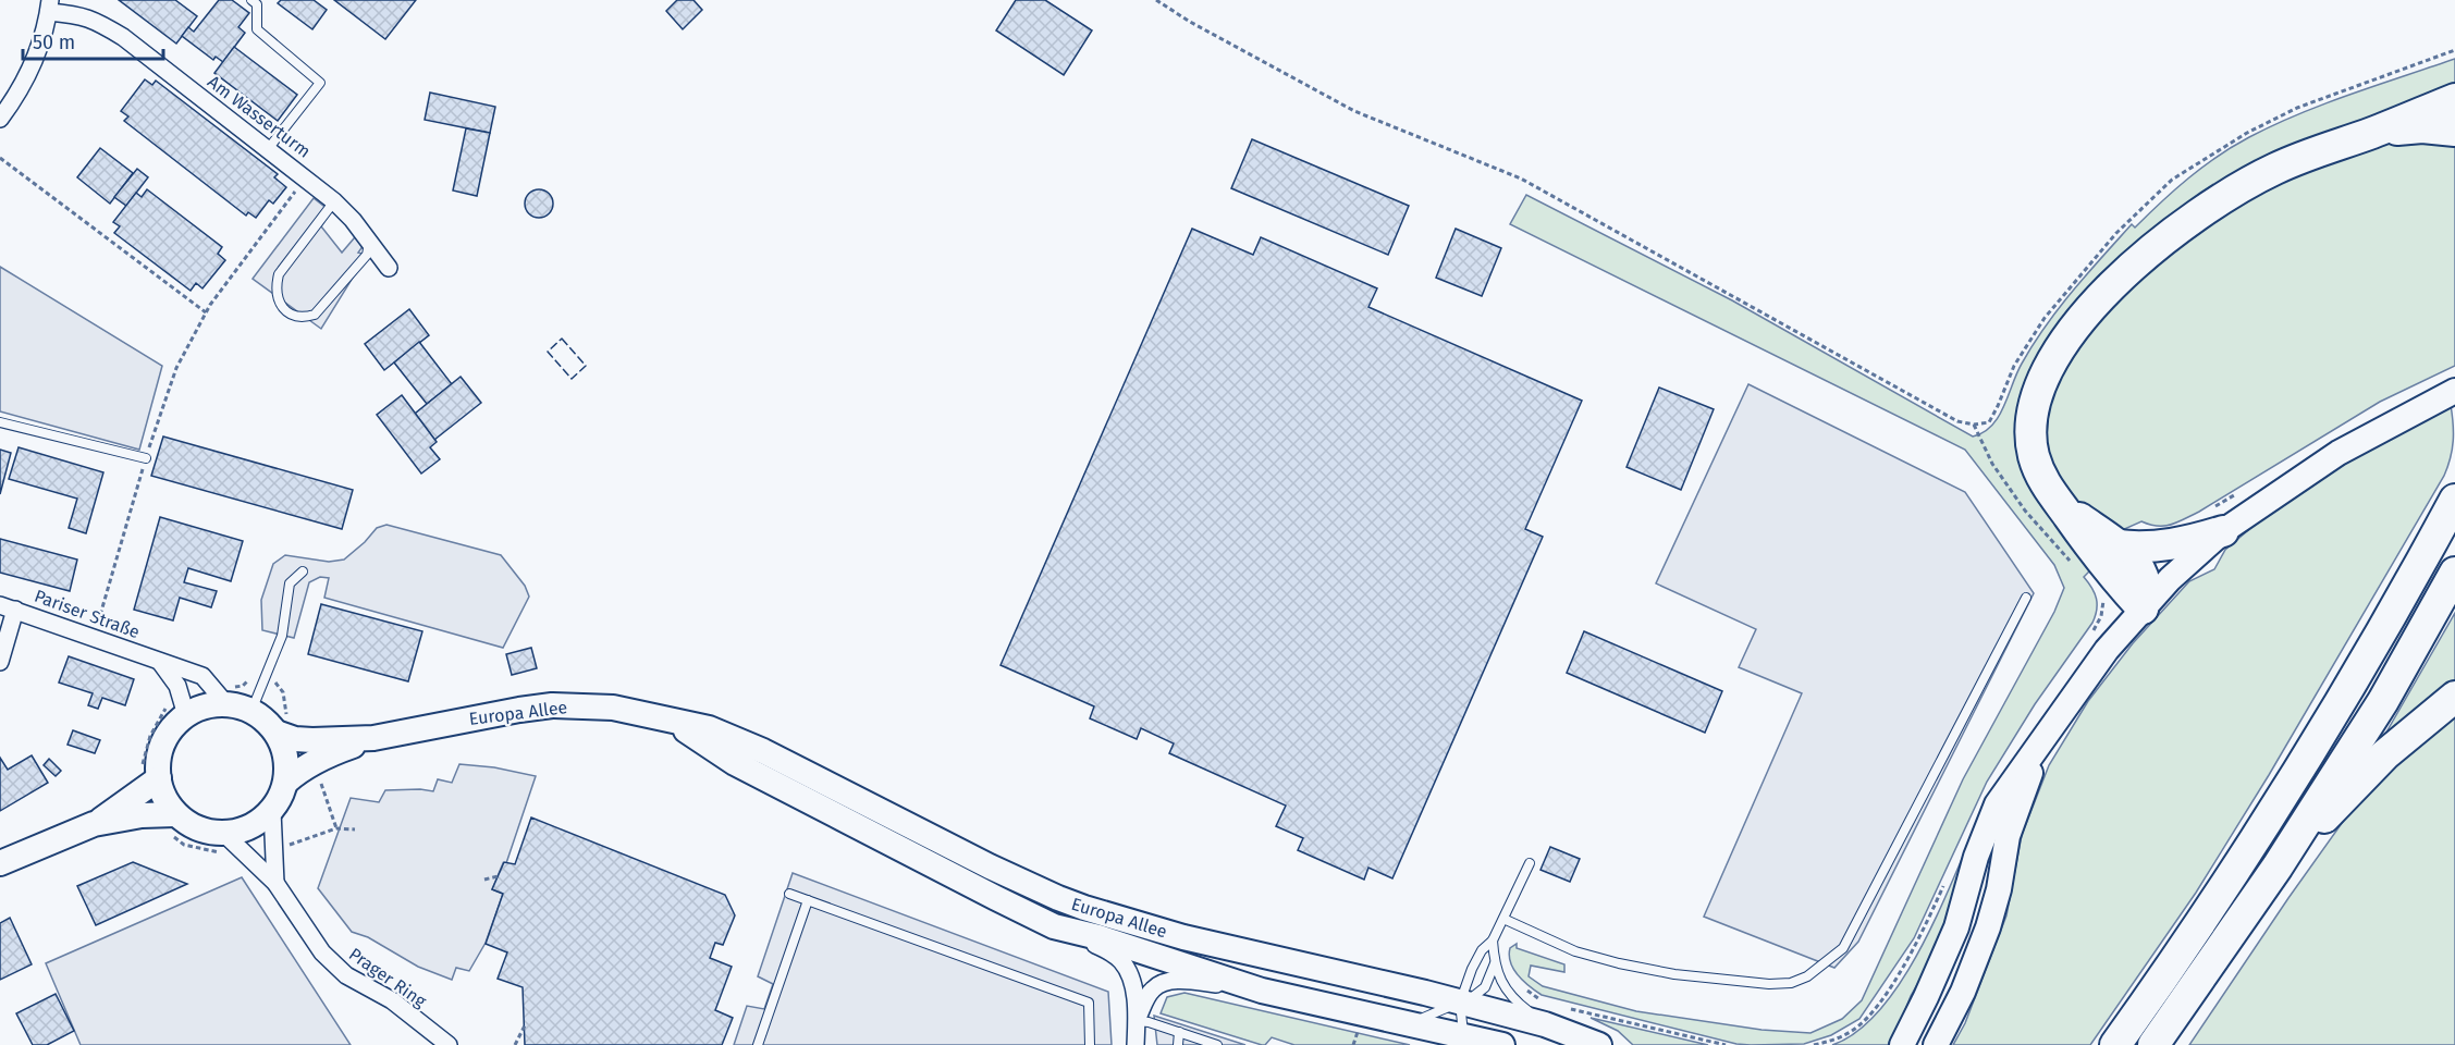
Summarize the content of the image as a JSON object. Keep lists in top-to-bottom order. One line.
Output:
{"streets":{"main road":["Europa Allee"],"street":["Am Wasserturm","Pariser Straße","Prager Ring"]},"scale_bar":"50 m"}
